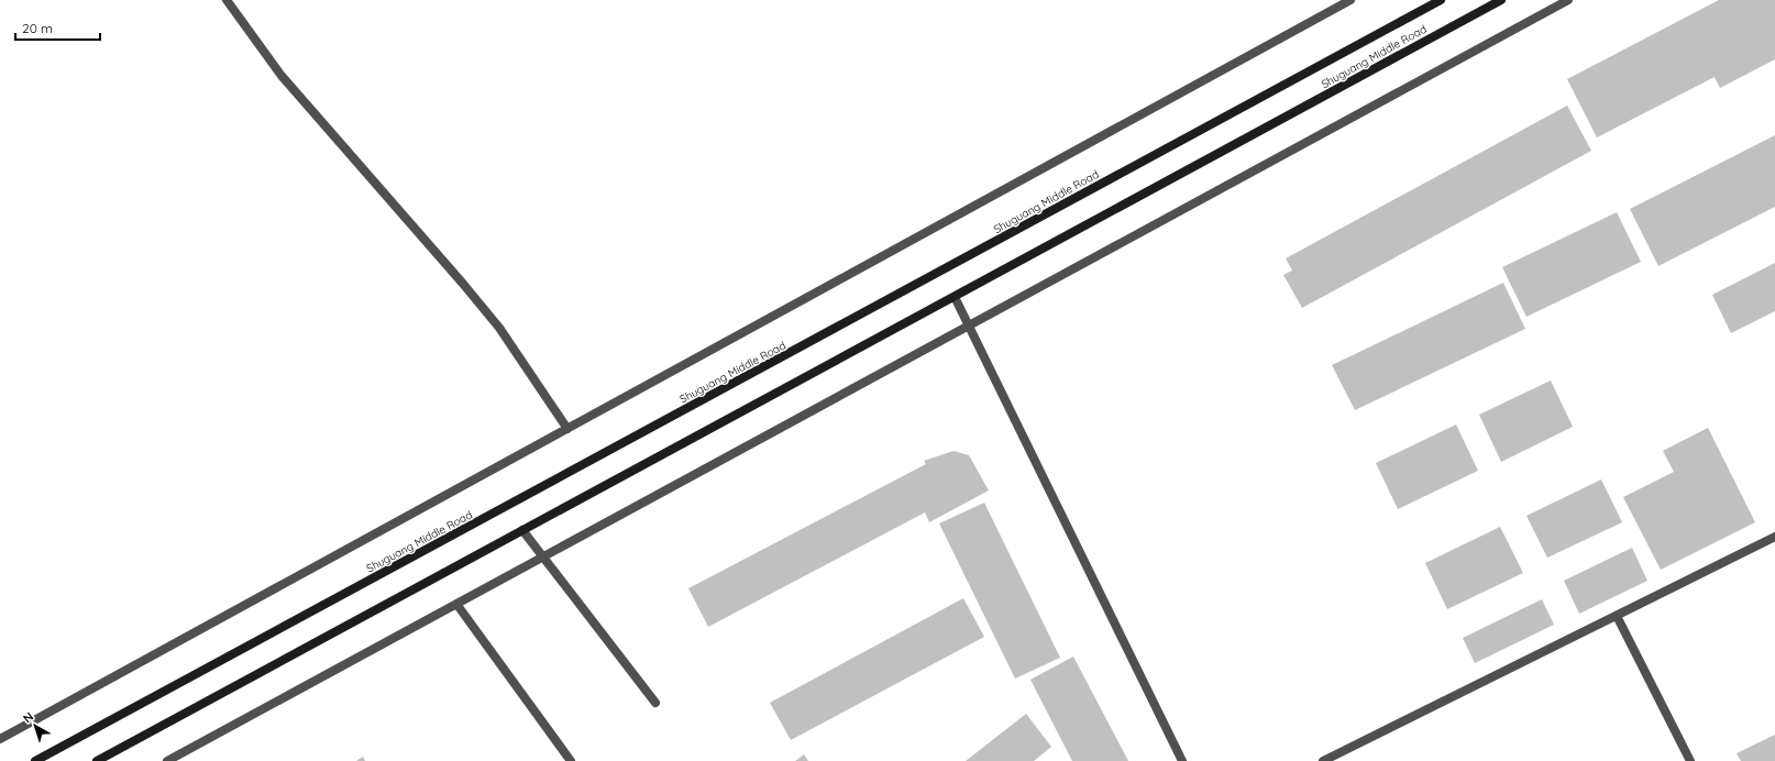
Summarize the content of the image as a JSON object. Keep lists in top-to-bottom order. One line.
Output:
{"streets":{"main road":["Shuguang Middle Road"]},"scale_bar":"20 m","north":"top left"}
